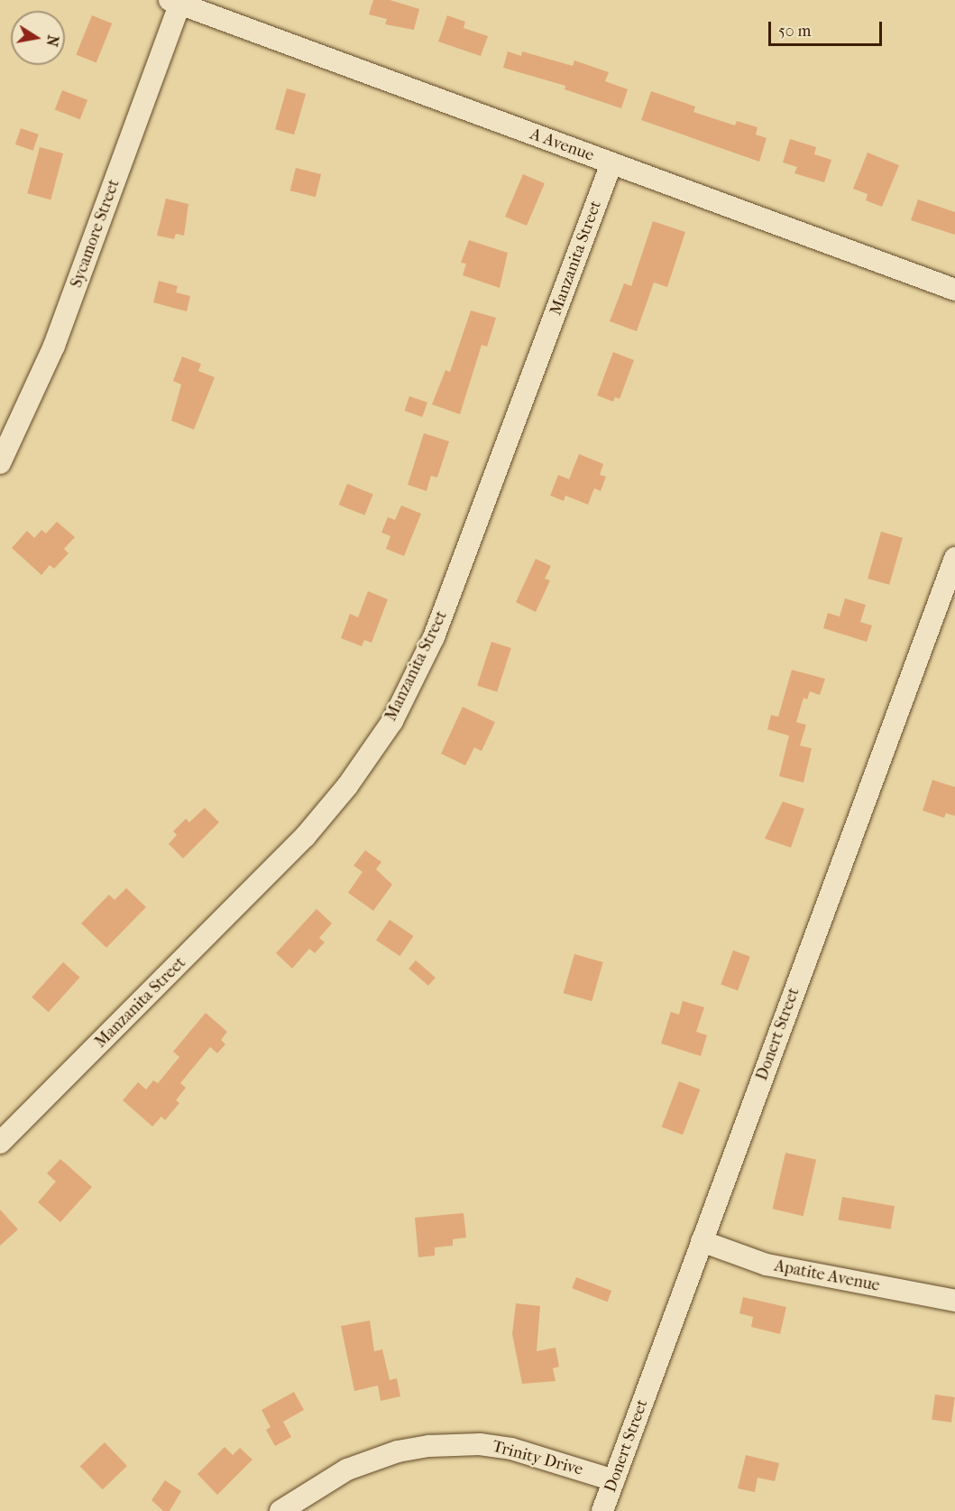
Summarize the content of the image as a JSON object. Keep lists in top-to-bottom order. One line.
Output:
{"streets":{"street":["A Avenue","Sycamore Street","Manzanita Street","Donert Street","Apatite Avenue","Trinity Drive"]},"crossings":[["A Avenue","Sycamore Street"],["A Avenue","Manzanita Street"],["Donert Street","Apatite Avenue"],["Donert Street","Trinity Drive"]],"scale_bar":"50 m","north":"right"}
